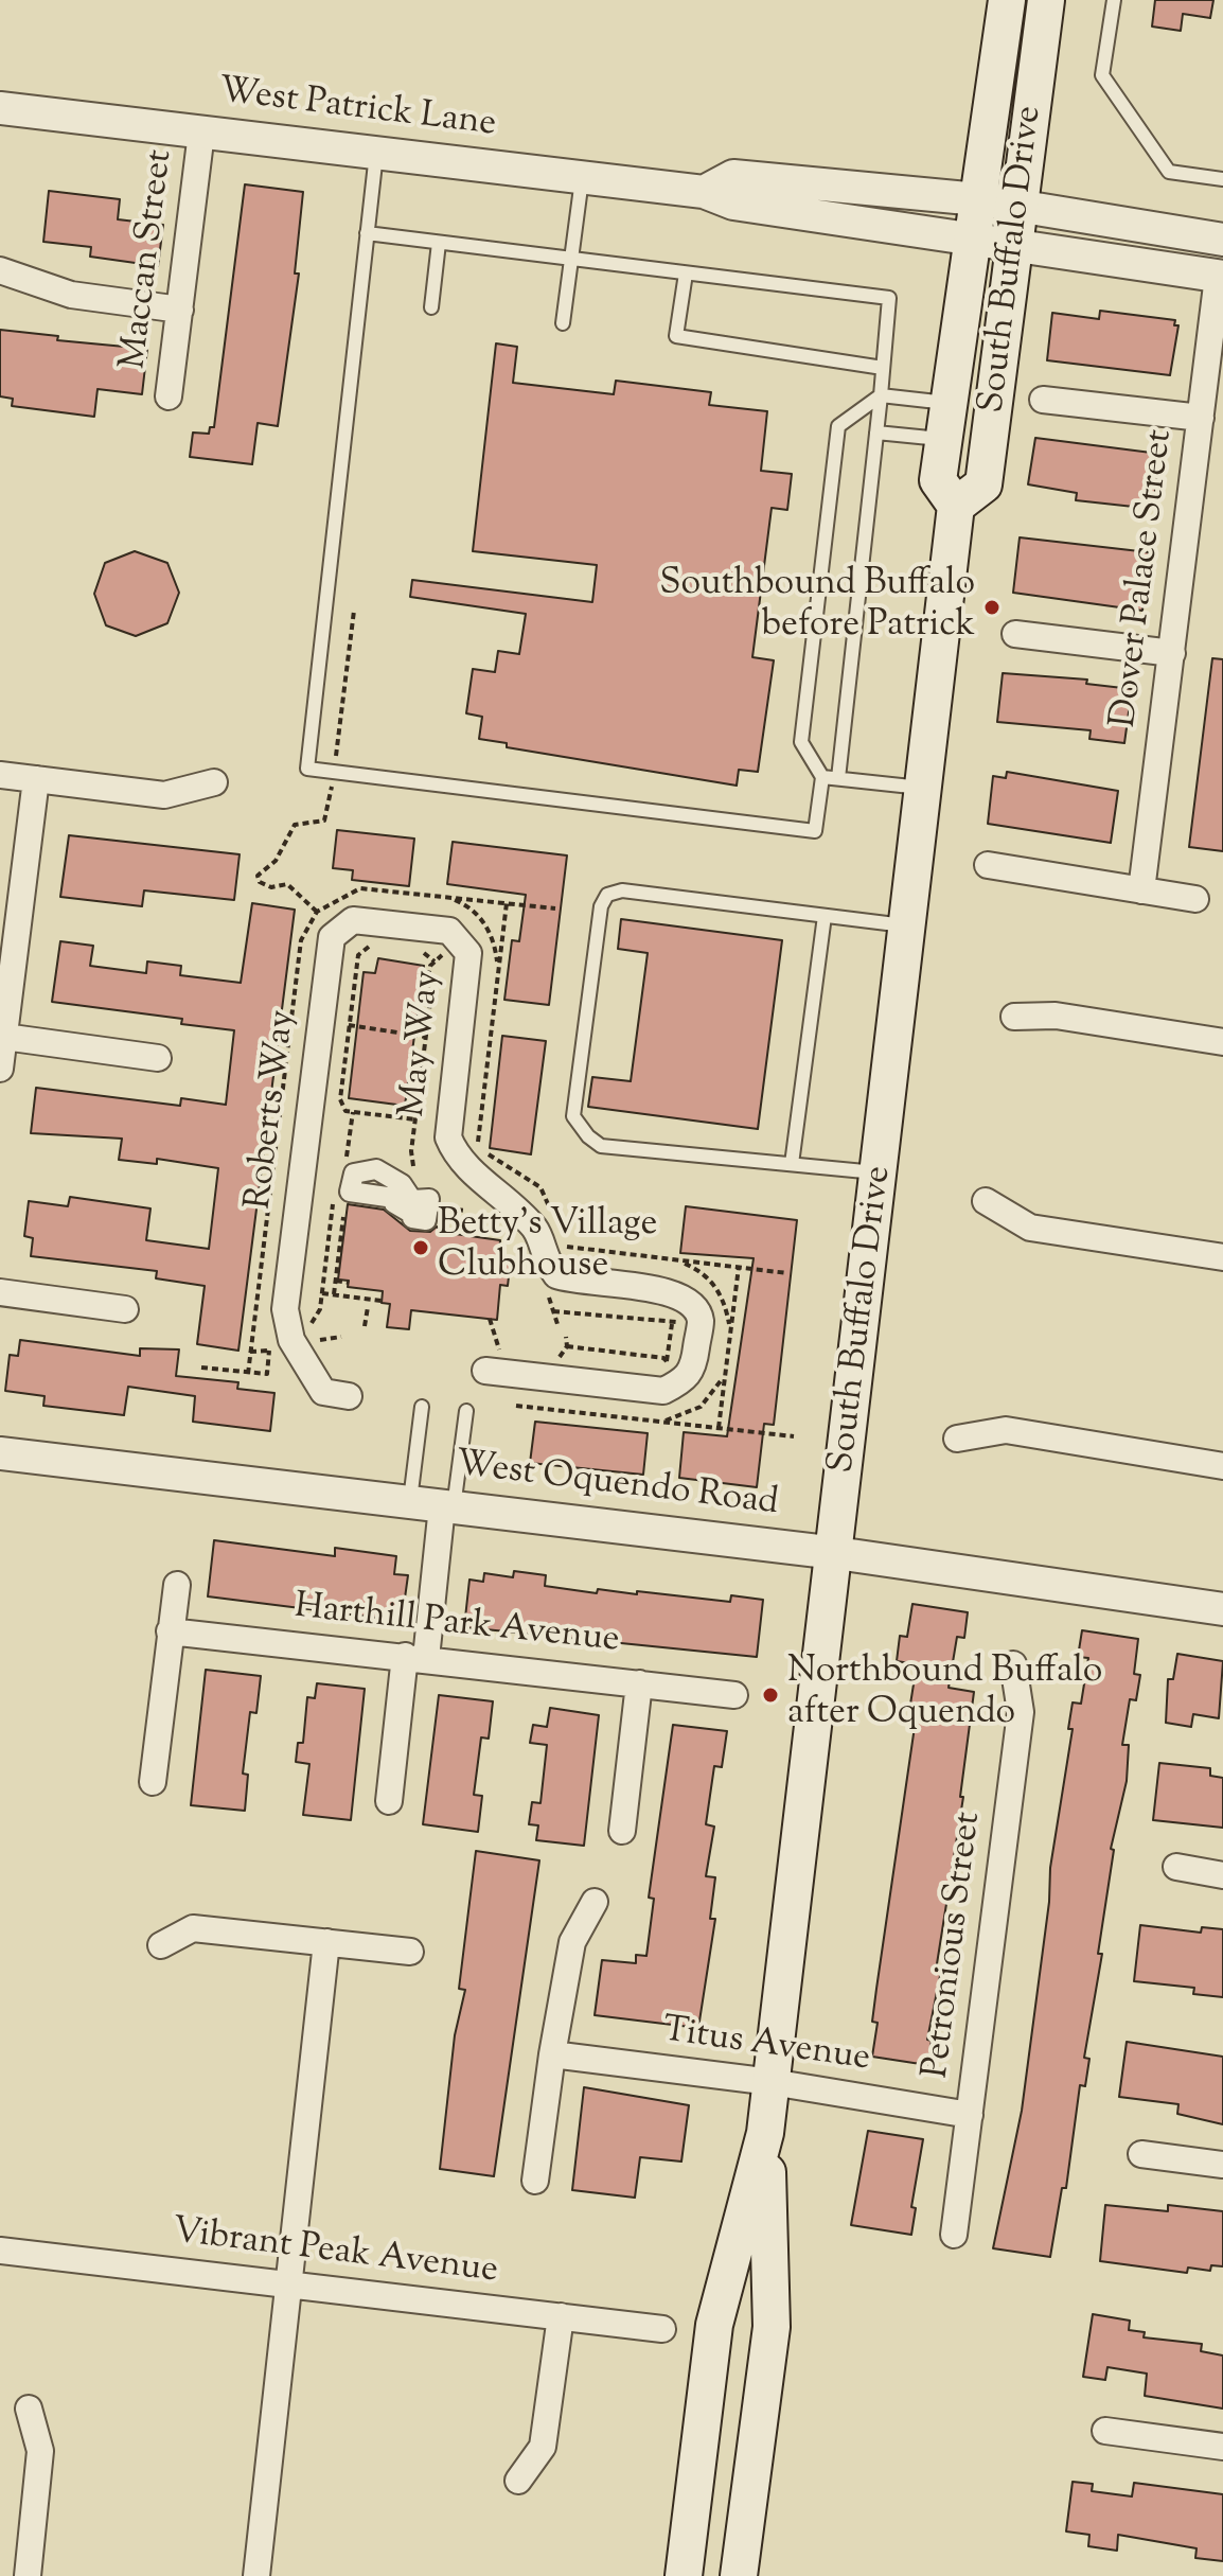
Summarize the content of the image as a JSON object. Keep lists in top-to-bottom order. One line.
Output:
{"streets":{"main road":["South Buffalo Drive"],"street":["West Patrick Lane","Maccan Street","Dover Palace Street","May Way","Roberts Way","West Oquendo Road","Harthill Park Avenue","Petronious Street","Titus Avenue","Vibrant Peak Avenue"]},"crossings":[["West Patrick Lane","Maccan Street"],["West Patrick Lane","South Buffalo Drive"],["West Patrick Lane","Dover Palace Street"],["South Buffalo Drive","West Oquendo Road"],["South Buffalo Drive","Titus Avenue"],["May Way","Roberts Way"],["Petronious Street","Titus Avenue"]],"places":["Southbound Buffalo before Patrick","Betty's Village Clubhouse","Northbound Buffalo after Oquendo"]}
